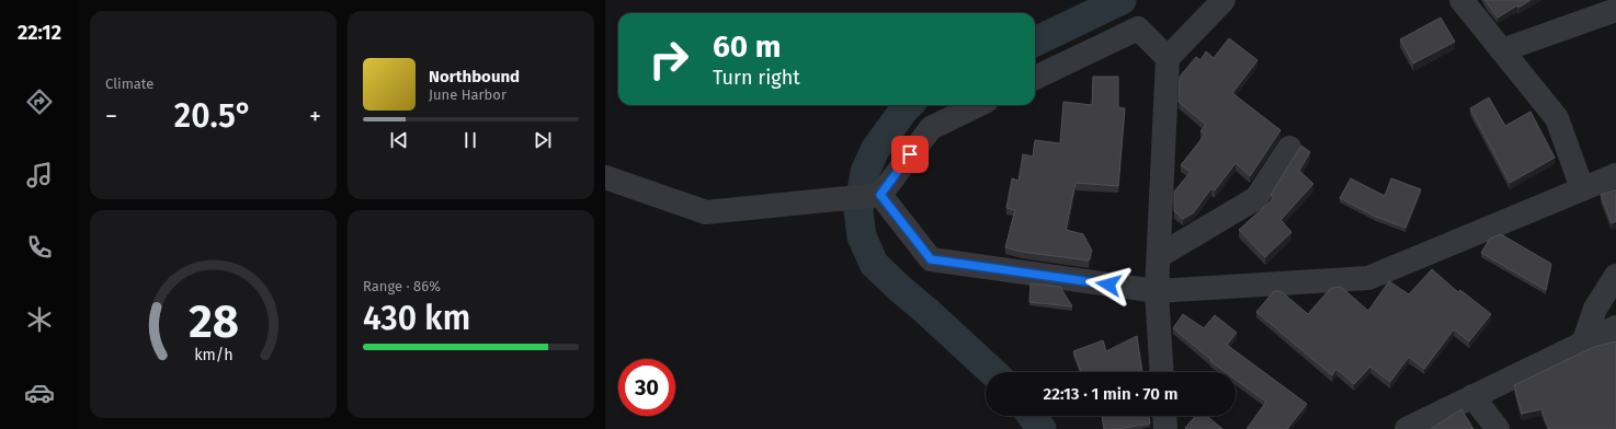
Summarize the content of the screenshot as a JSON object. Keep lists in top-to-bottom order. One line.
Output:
{"page":{"tabs":"22:12","tile":["Climate",["Range · 86%","430 km"]],"turn":["60 m","Turn right"],"song":["Northbound","June Harbor"],"heat":["−","20.5°","+"],"limit":"30","trip":"22:13 · 1 min · 70 m","gauge":["28","km/h"]}}
